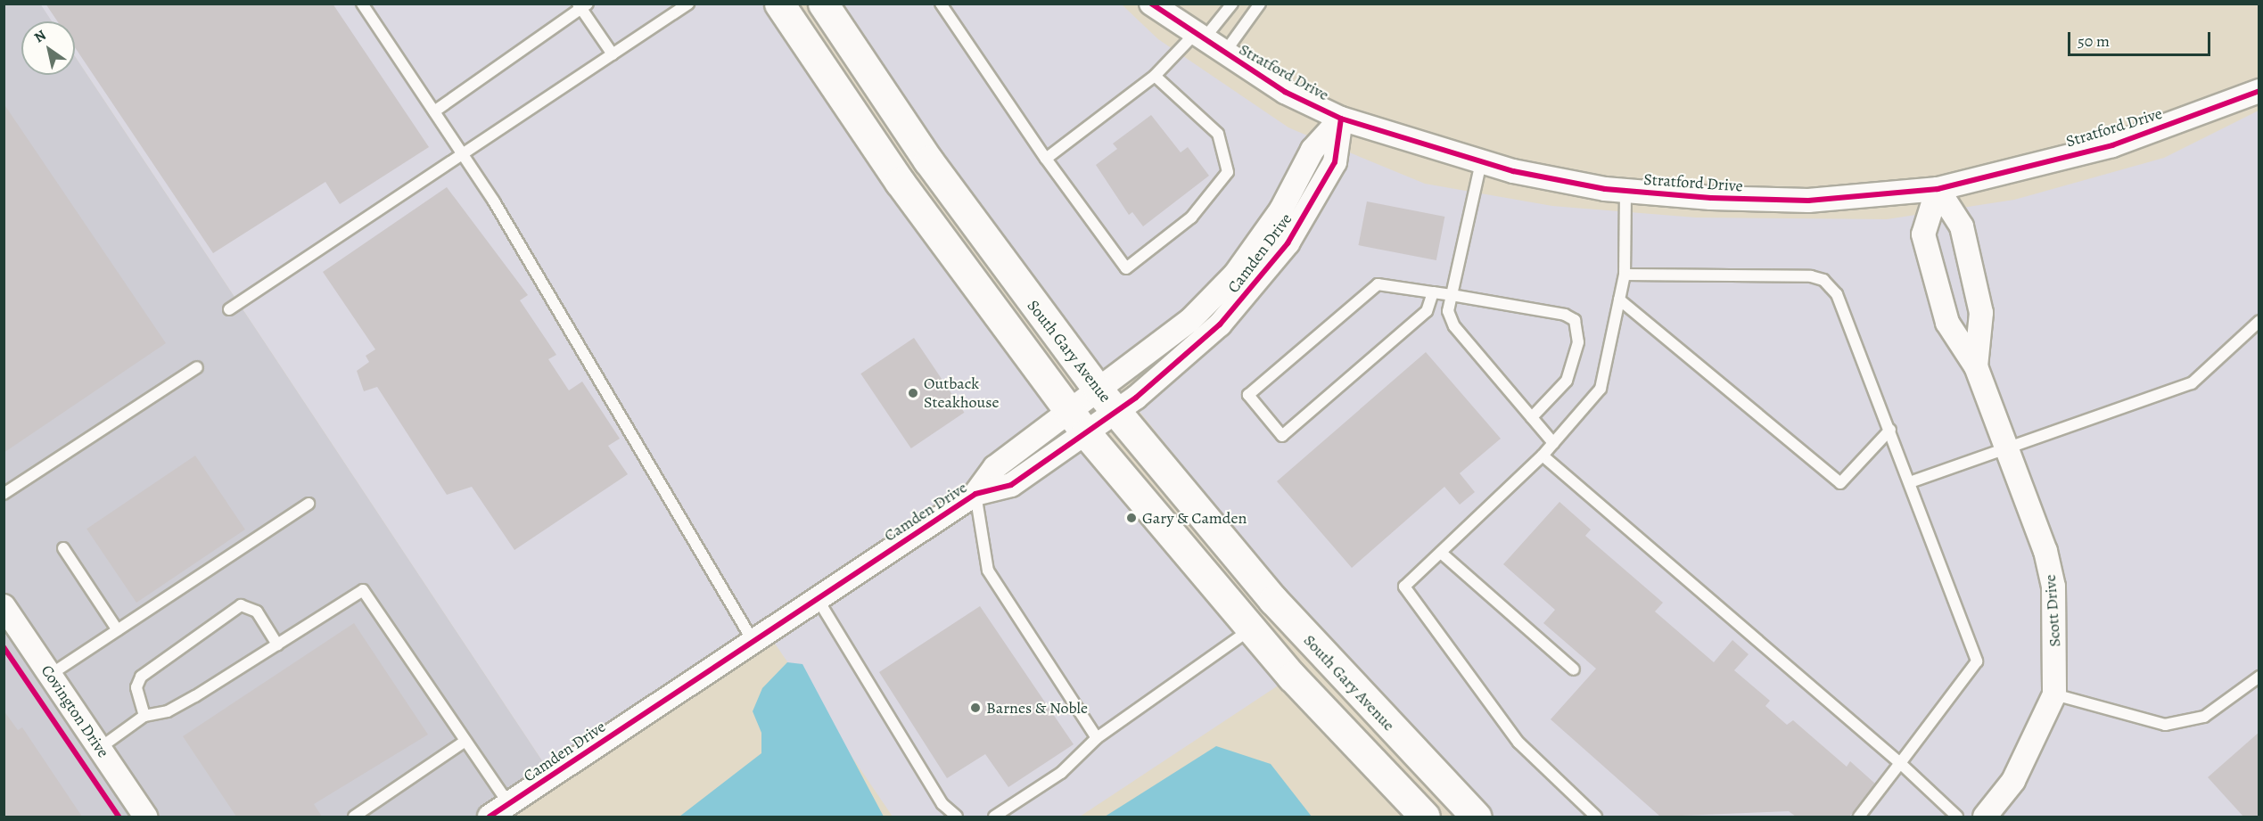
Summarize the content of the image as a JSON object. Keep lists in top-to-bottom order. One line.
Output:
{"streets":{"main road":["South Gary Avenue"],"street":["Stratford Drive","Camden Drive","Scott Drive","Covington Drive"]},"crossings":[["Stratford Drive","Camden Drive"],["Stratford Drive","Scott Drive"],["Camden Drive","South Gary Avenue"]],"places":["Outback Steakhouse","Gary & Camden","Barnes & Noble"],"scale_bar":"50 m","north":"top left"}
